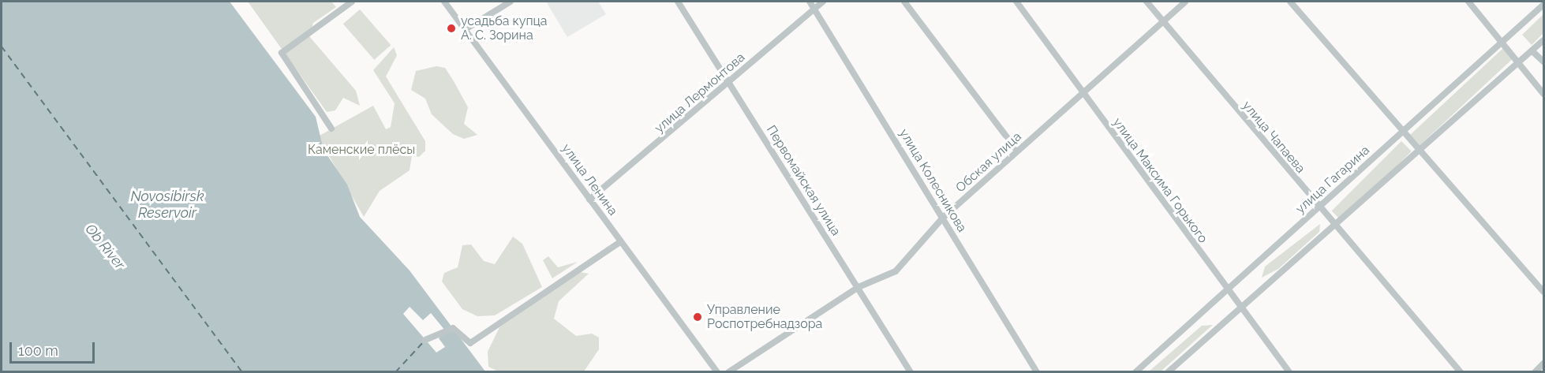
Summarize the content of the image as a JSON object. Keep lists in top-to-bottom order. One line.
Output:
{"streets":{"street":["улица Лермонтова","улица Чапаева","Обская улица","улица Ленина","улица Гагарина","Первомайская улица","улица Колесникова","улица Максима Горького"]},"crossings":[["улица Лермонтова","улица Ленина"],["улица Лермонтова","Первомайская улица"],["улица Лермонтова","улица Колесникова"],["улица Чапаева","Обская улица"],["улица Чапаева","улица Гагарина"],["Обская улица","Первомайская улица"],["Обская улица","улица Колесникова"],["Обская улица","улица Максима Горького"],["улица Гагарина","улица Максима Горького"]],"water":["Novosibirsk Reservoir","Ob River"],"parks":["Каменские плёсы"],"places":["усадьба купца А. С. Зорина","Управление Роспотребнадзора"],"scale_bar":"100 m"}
